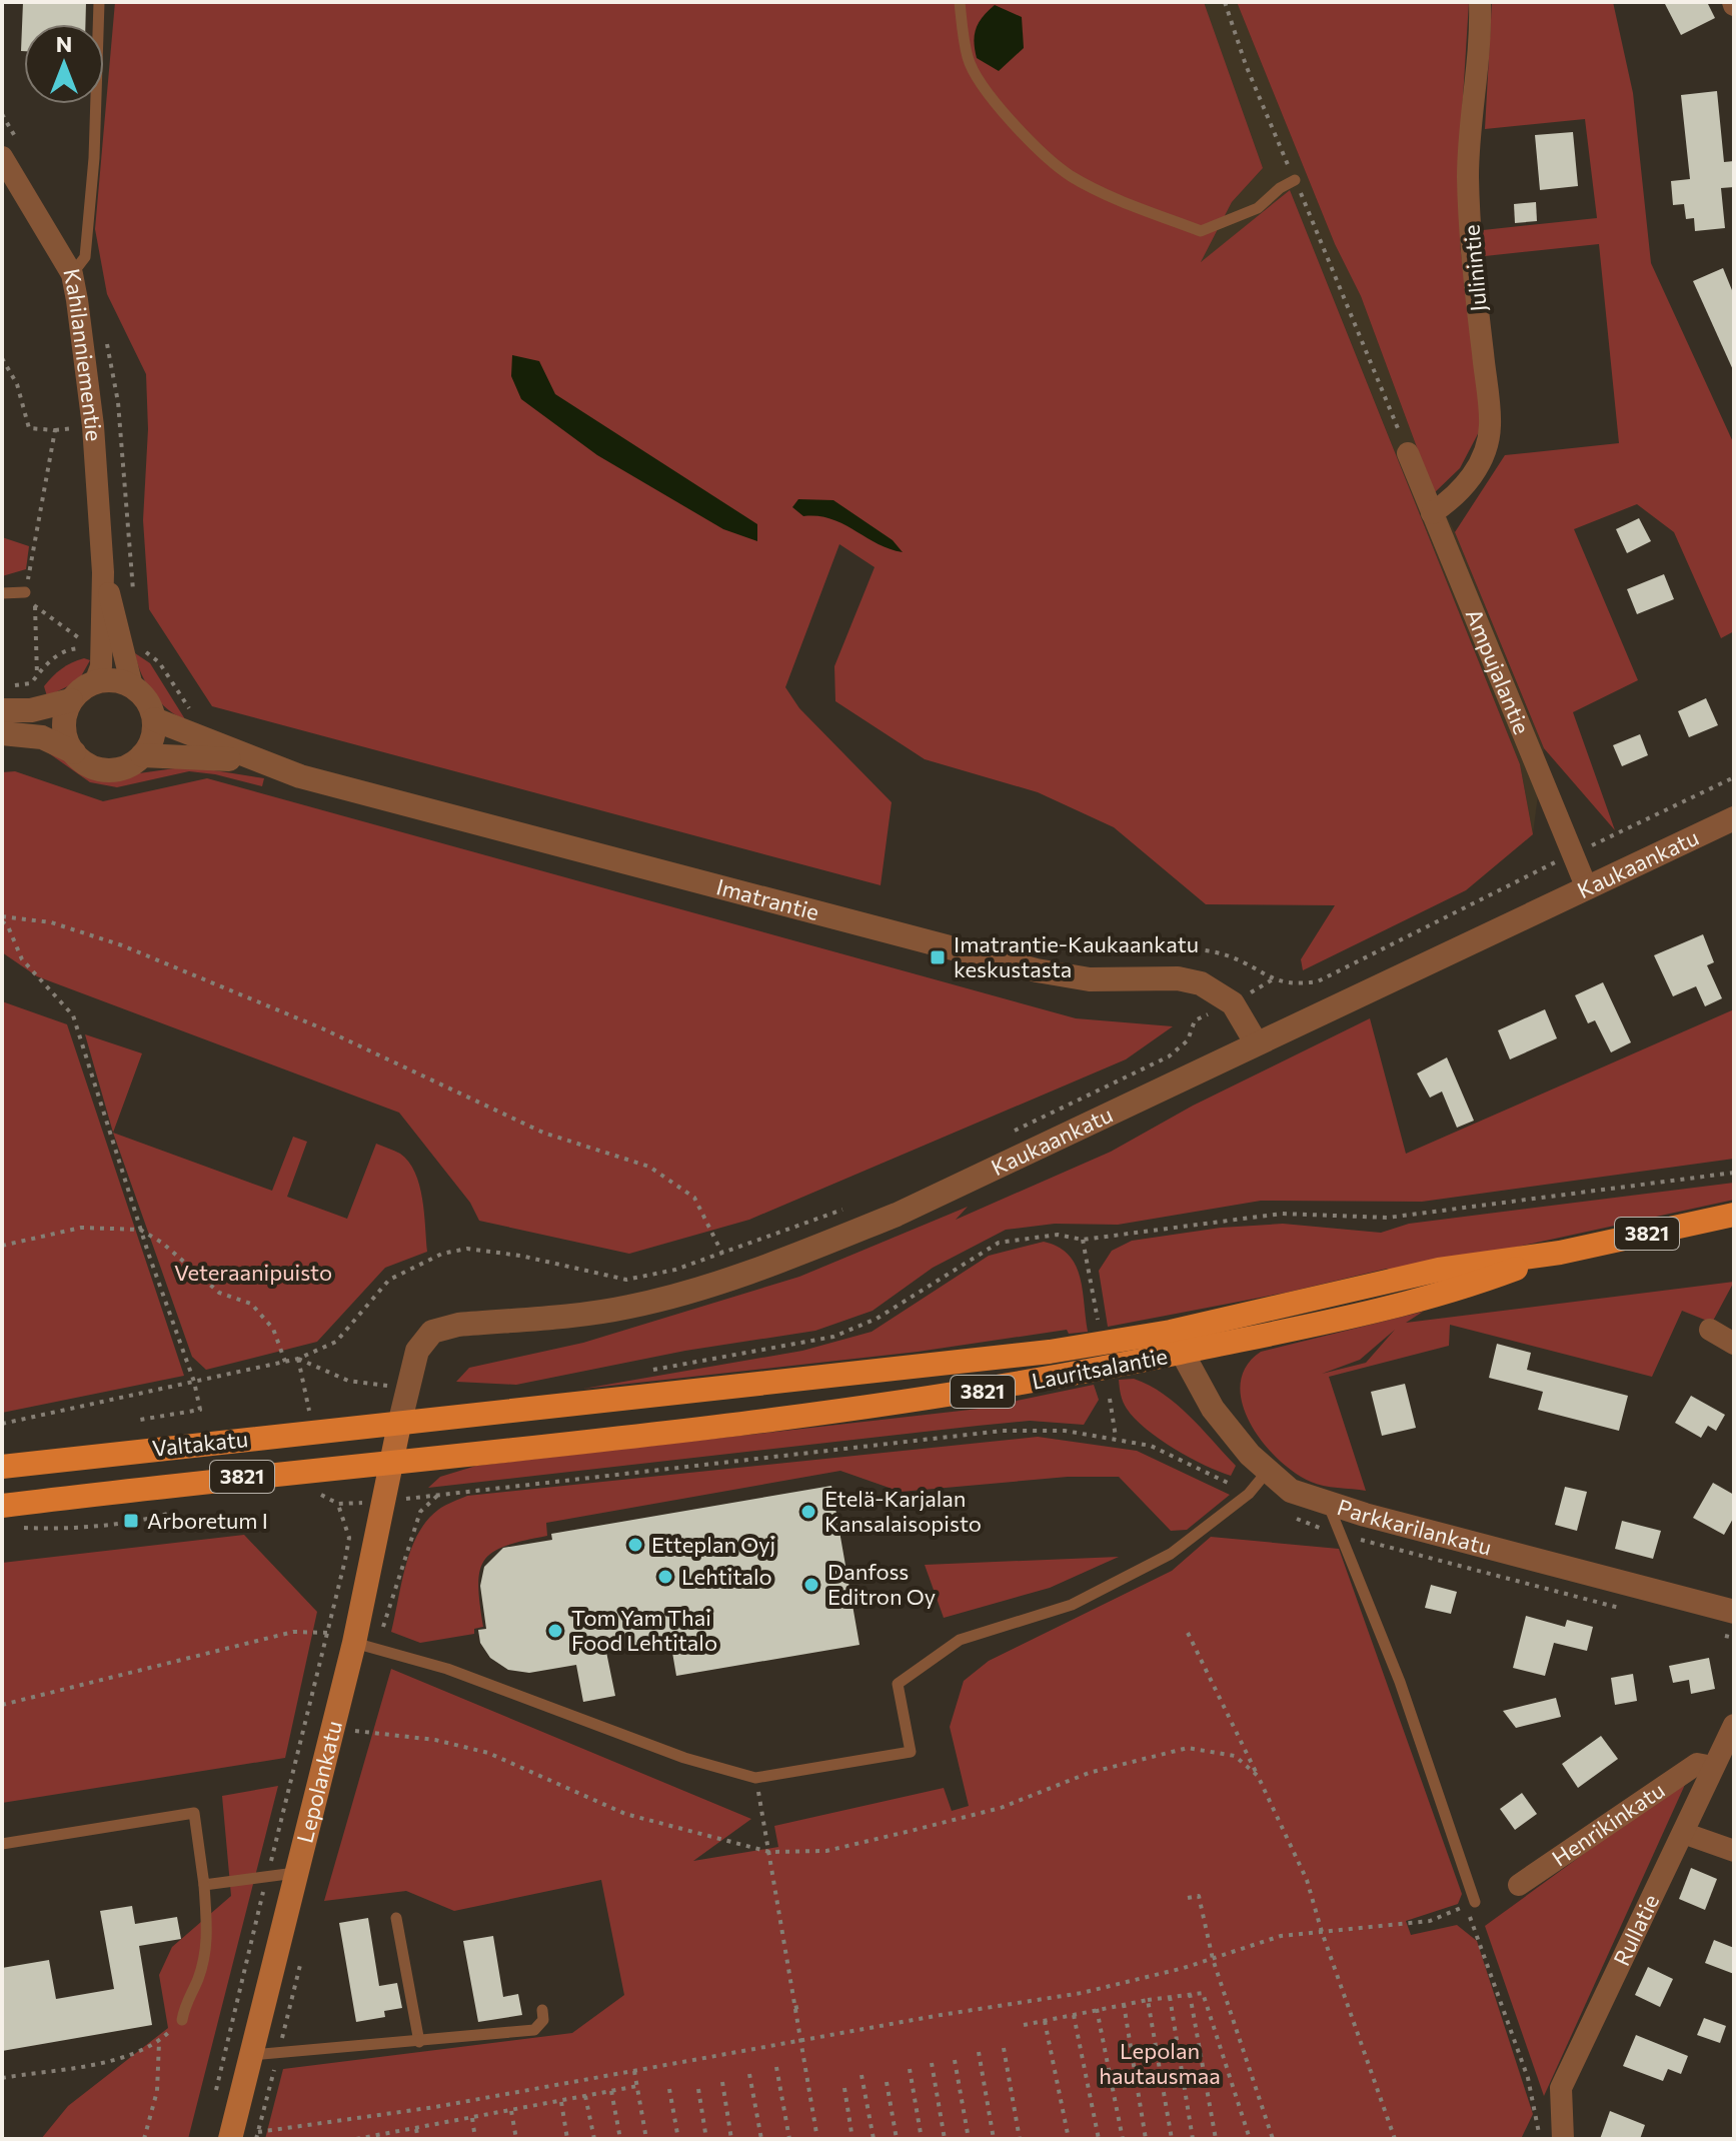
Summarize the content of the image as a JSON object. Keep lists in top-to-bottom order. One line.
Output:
{"streets":{"main road":["3821","Lauritsalantie","Valtakatu","Lepolankatu"],"street":["Julinintie","Kahilanniementie","Ampujalantie","Kaukaankatu","Imatrantie","Parkkarilankatu","Henrikinkatu","Rullatie"]},"crossings":[["Julinintie","Ampujalantie"],["Kahilanniementie","Imatrantie"],["Ampujalantie","Kaukaankatu"],["Kaukaankatu","Imatrantie"],["Kaukaankatu","Lauritsalantie"],["Kaukaankatu","Valtakatu"],["Kaukaankatu","Lepolankatu"],["Lauritsalantie","Valtakatu"],["Lauritsalantie","Parkkarilankatu"],["Lauritsalantie","Lepolankatu"],["Valtakatu","Lepolankatu"],["Henrikinkatu","Rullatie"]],"parks":["Veteraanipuisto","Lepolan hautausmaa"],"places":{"transit":["Imatrantie-Kaukaankatu keskustasta","Arboretum I"],"other":["Etelä-Karjalan Kansalaisopisto","Etteplan Oyj","Lehtitalo","Danfoss Editron Oy","Tom Yam Thai Food Lehtitalo"]},"north":"top"}
